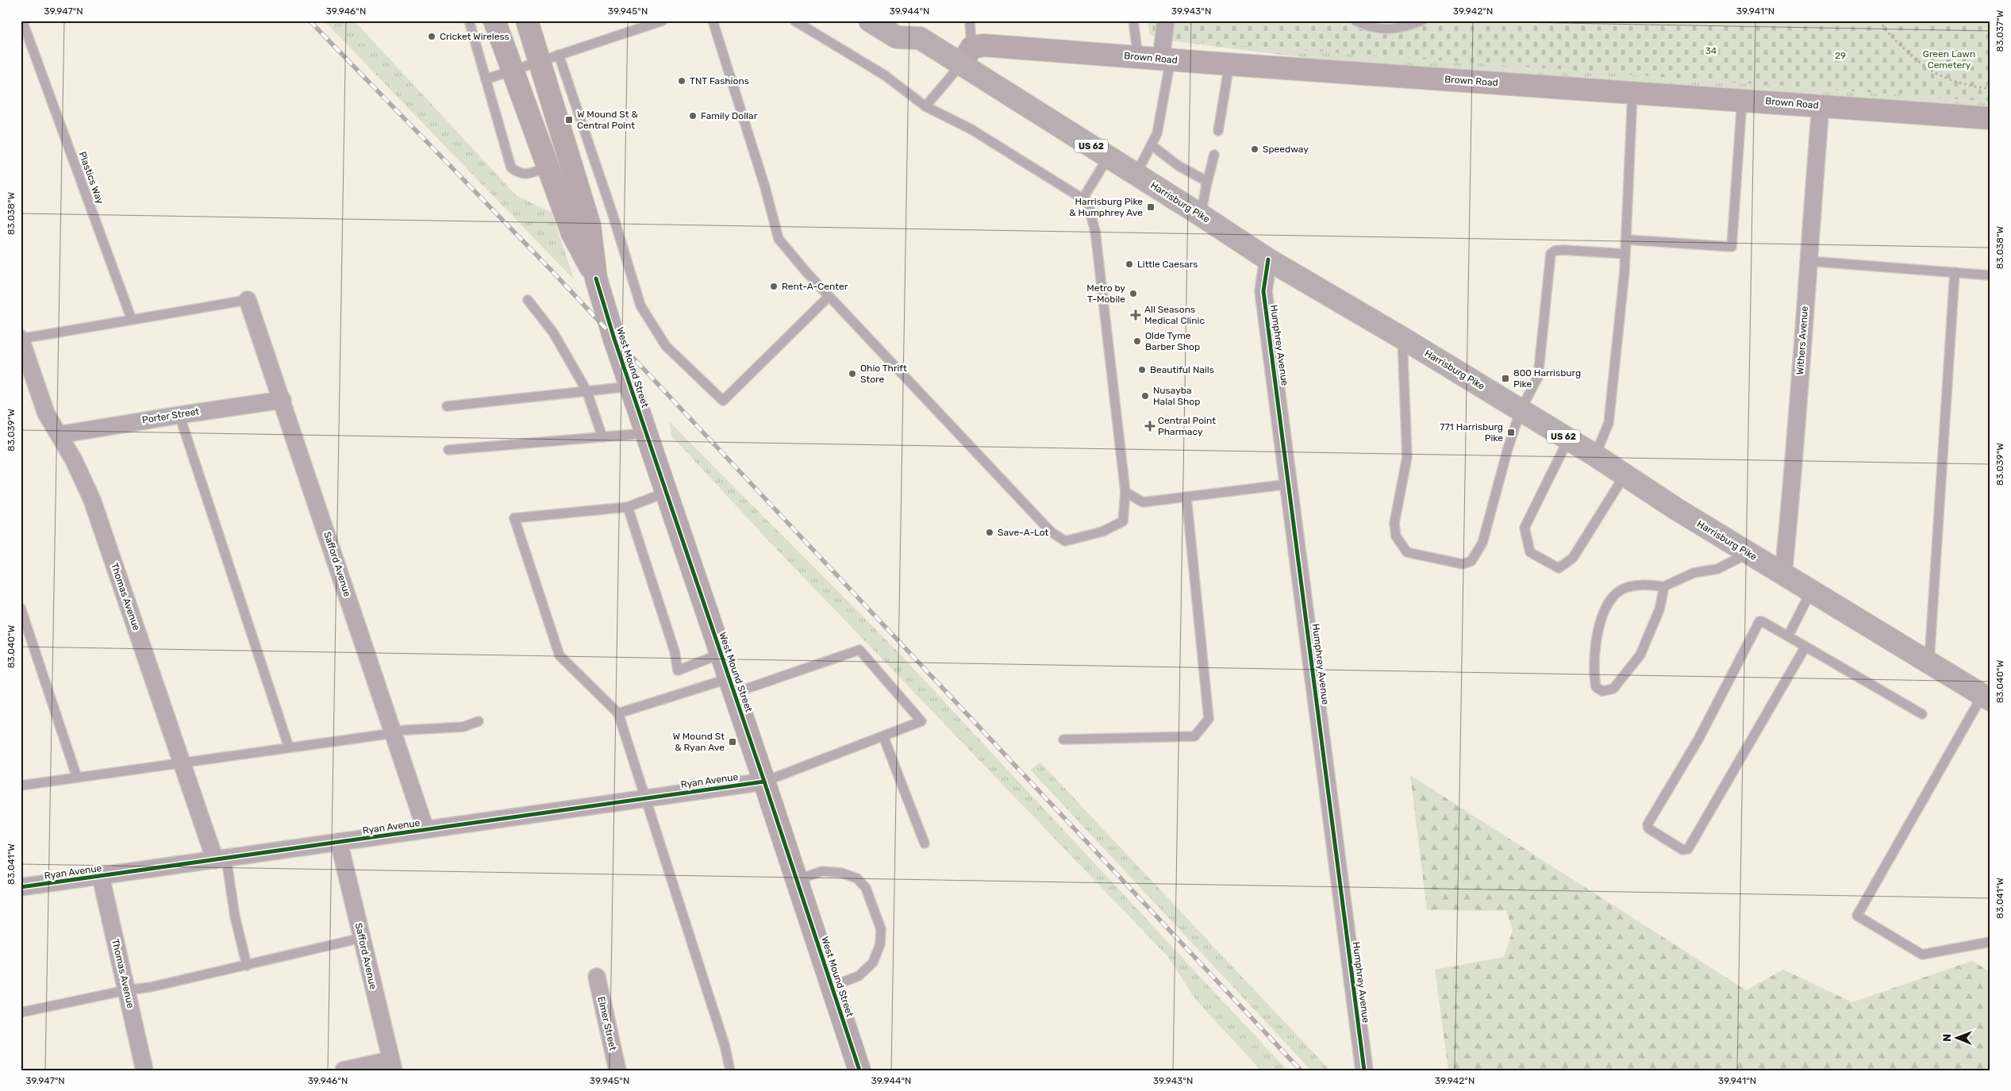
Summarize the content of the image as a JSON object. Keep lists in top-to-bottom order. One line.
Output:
{"streets":{"main road":["Brown Road","US 62","Harrisburg Pike","West Mound Street"],"street":["Withers Avenue","Humphrey Avenue","Porter Street","Safford Avenue","Thomas Avenue","Ryan Avenue","Elmer Street"],"lane":["Plastics Way"]},"crossings":[["Brown Road","Harrisburg Pike"],["Brown Road","Withers Avenue"],["Harrisburg Pike","Withers Avenue"],["Harrisburg Pike","Humphrey Avenue"],["West Mound Street","Ryan Avenue"],["Porter Street","Safford Avenue"],["Porter Street","Thomas Avenue"],["Safford Avenue","Ryan Avenue"],["Thomas Avenue","Ryan Avenue"]],"parks":["34","Green Lawn Cemetery","29"],"places":{"other":["Cricket Wireless","TNT Fashions","Family Dollar","Speedway","Little Caesars","Rent-A-Center","Metro by T-Mobile","Olde Tyme Barber Shop","Beautiful Nails","Ohio Thrift Store","Nusayba Halal Shop","Save-A-Lot"],"transit":["W Mound St & Central Point","Harrisburg Pike & Humphrey Ave","800 Harrisburg Pike","771 Harrisburg Pike","W Mound St & Ryan Ave"],"health":["All Seasons Medical Clinic","Central Point Pharmacy"]},"north":"left","coordinates":["39.947°N","39.946°N","39.945°N","39.944°N","39.943°N","39.942°N","39.941°N","83.037°W","83.038°W","83.039°W","83.040°W","83.041°W"]}
